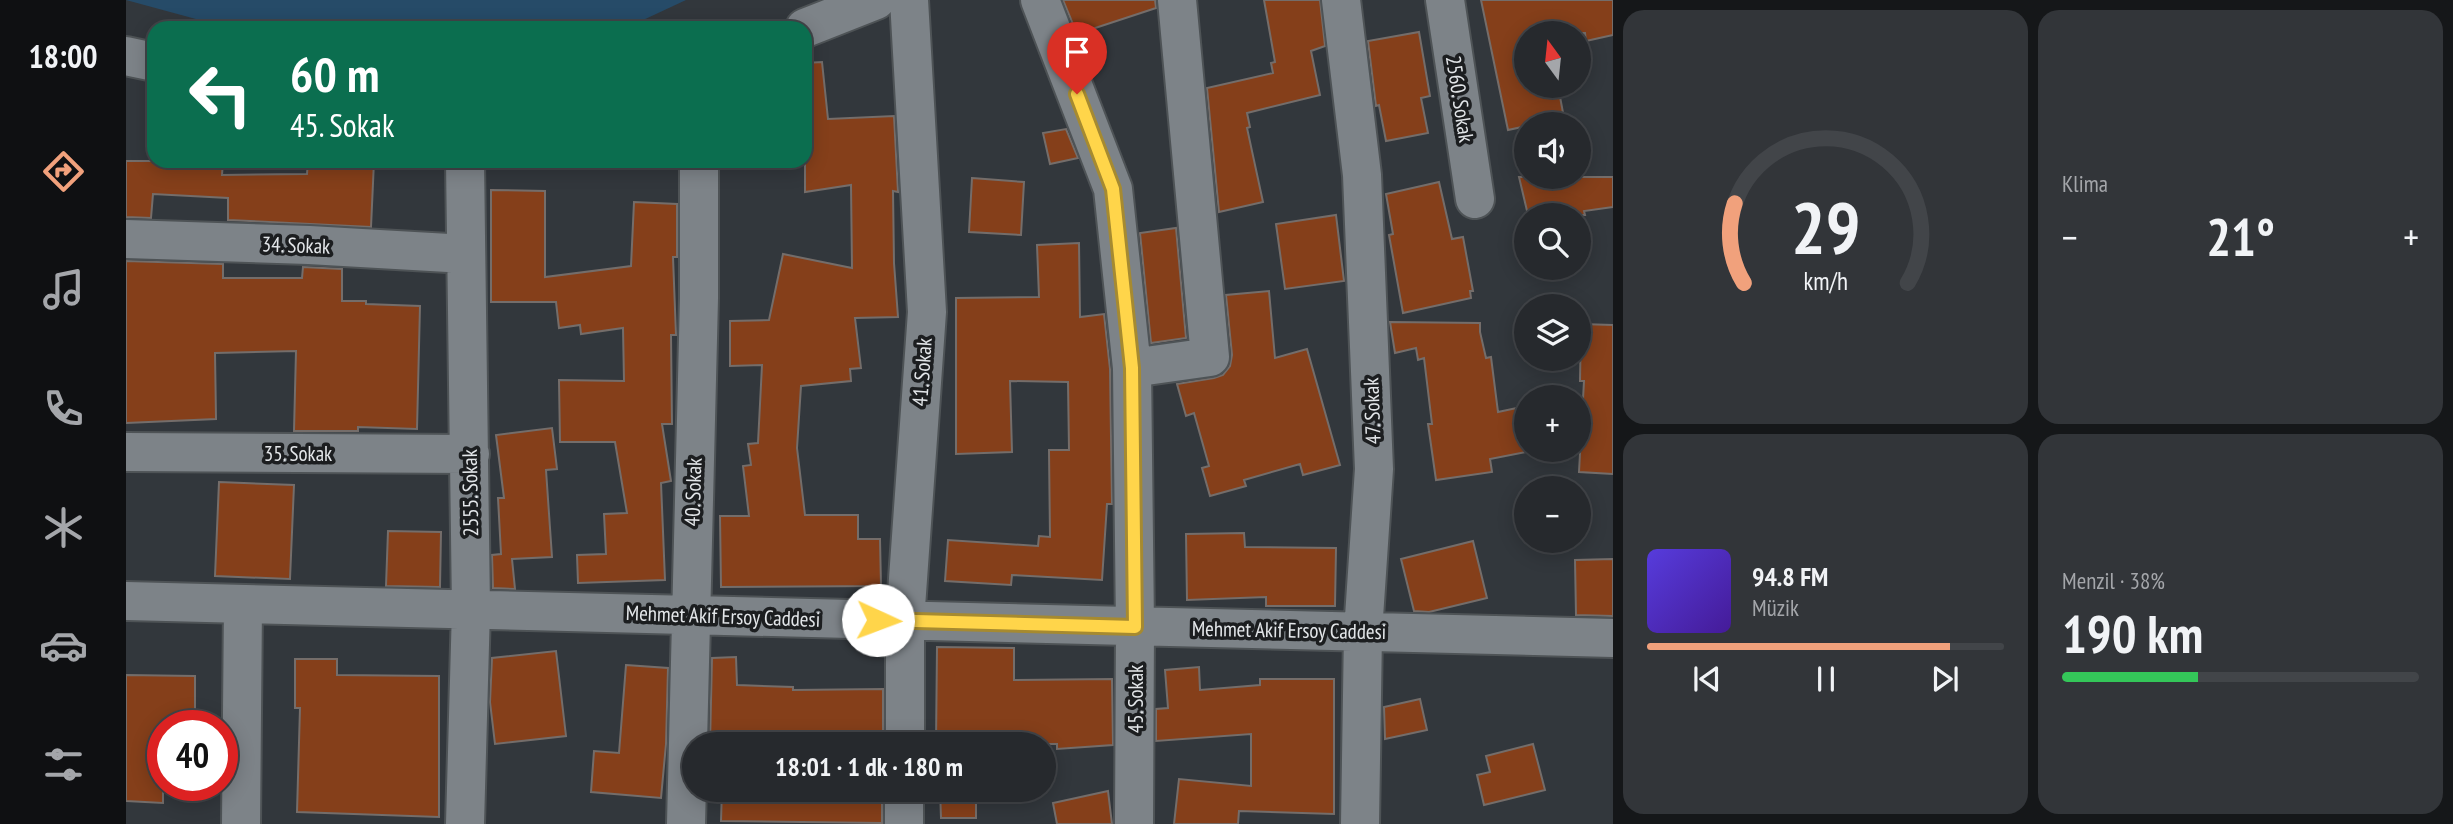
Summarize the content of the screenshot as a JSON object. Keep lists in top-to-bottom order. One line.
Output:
{"streets":{"street":["2560. Sokak","34. Sokak","41. Sokak","47. Sokak","35. Sokak","40. Sokak","2555. Sokak","Mehmet Akif Ersoy Caddesi","45. Sokak"]},"crossings":[["34. Sokak","2555. Sokak"],["41. Sokak","Mehmet Akif Ersoy Caddesi"],["47. Sokak","Mehmet Akif Ersoy Caddesi"],["35. Sokak","2555. Sokak"],["40. Sokak","Mehmet Akif Ersoy Caddesi"],["2555. Sokak","Mehmet Akif Ersoy Caddesi"],["Mehmet Akif Ersoy Caddesi","45. Sokak"]],"north":"top","page":{"tabs":"18:00","tile":["Klima",["Menzil · 38%","190 km"]],"map_buttons":["+","−"],"turn":["60 m","45. Sokak"],"heat":["−","21°","+"],"song":["94.8 FM","Müzik"],"limit":"40","trip":"18:01 · 1 dk · 180 m","gauge":["29","km/h"]}}
